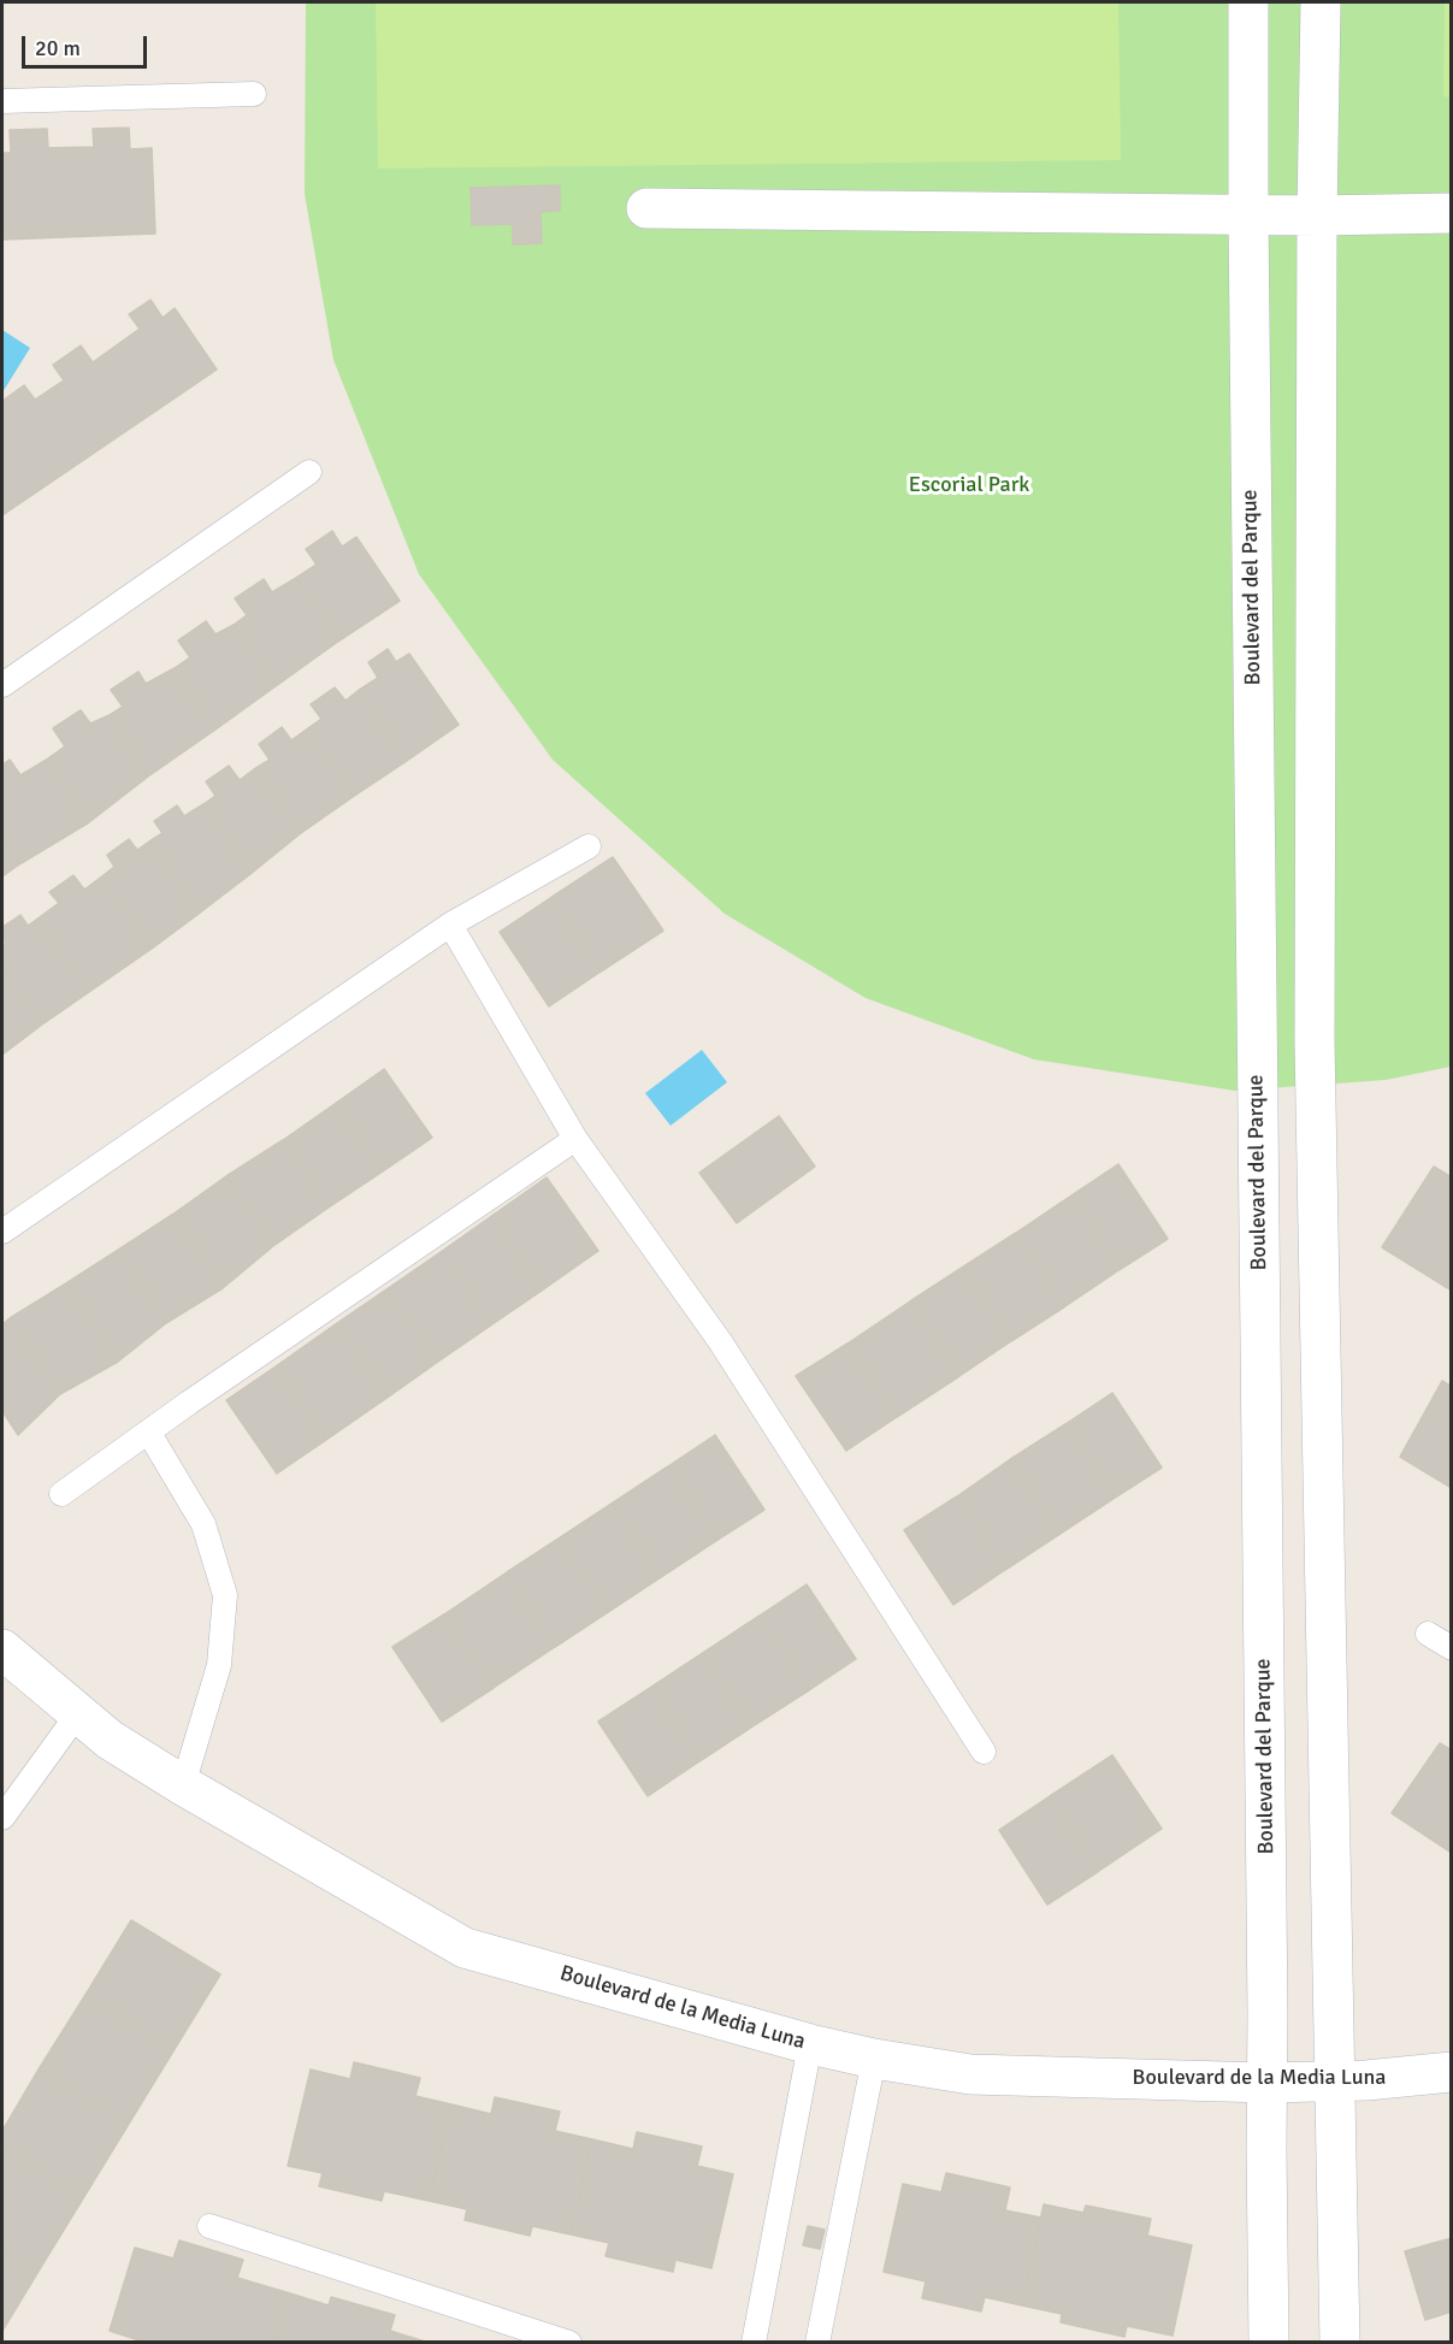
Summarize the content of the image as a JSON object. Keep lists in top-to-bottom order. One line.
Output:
{"streets":{"street":["Boulevard del Parque","Boulevard de la Media Luna"]},"crossings":[["Boulevard del Parque","Boulevard de la Media Luna"]],"parks":["Escorial Park"],"scale_bar":"20 m"}
